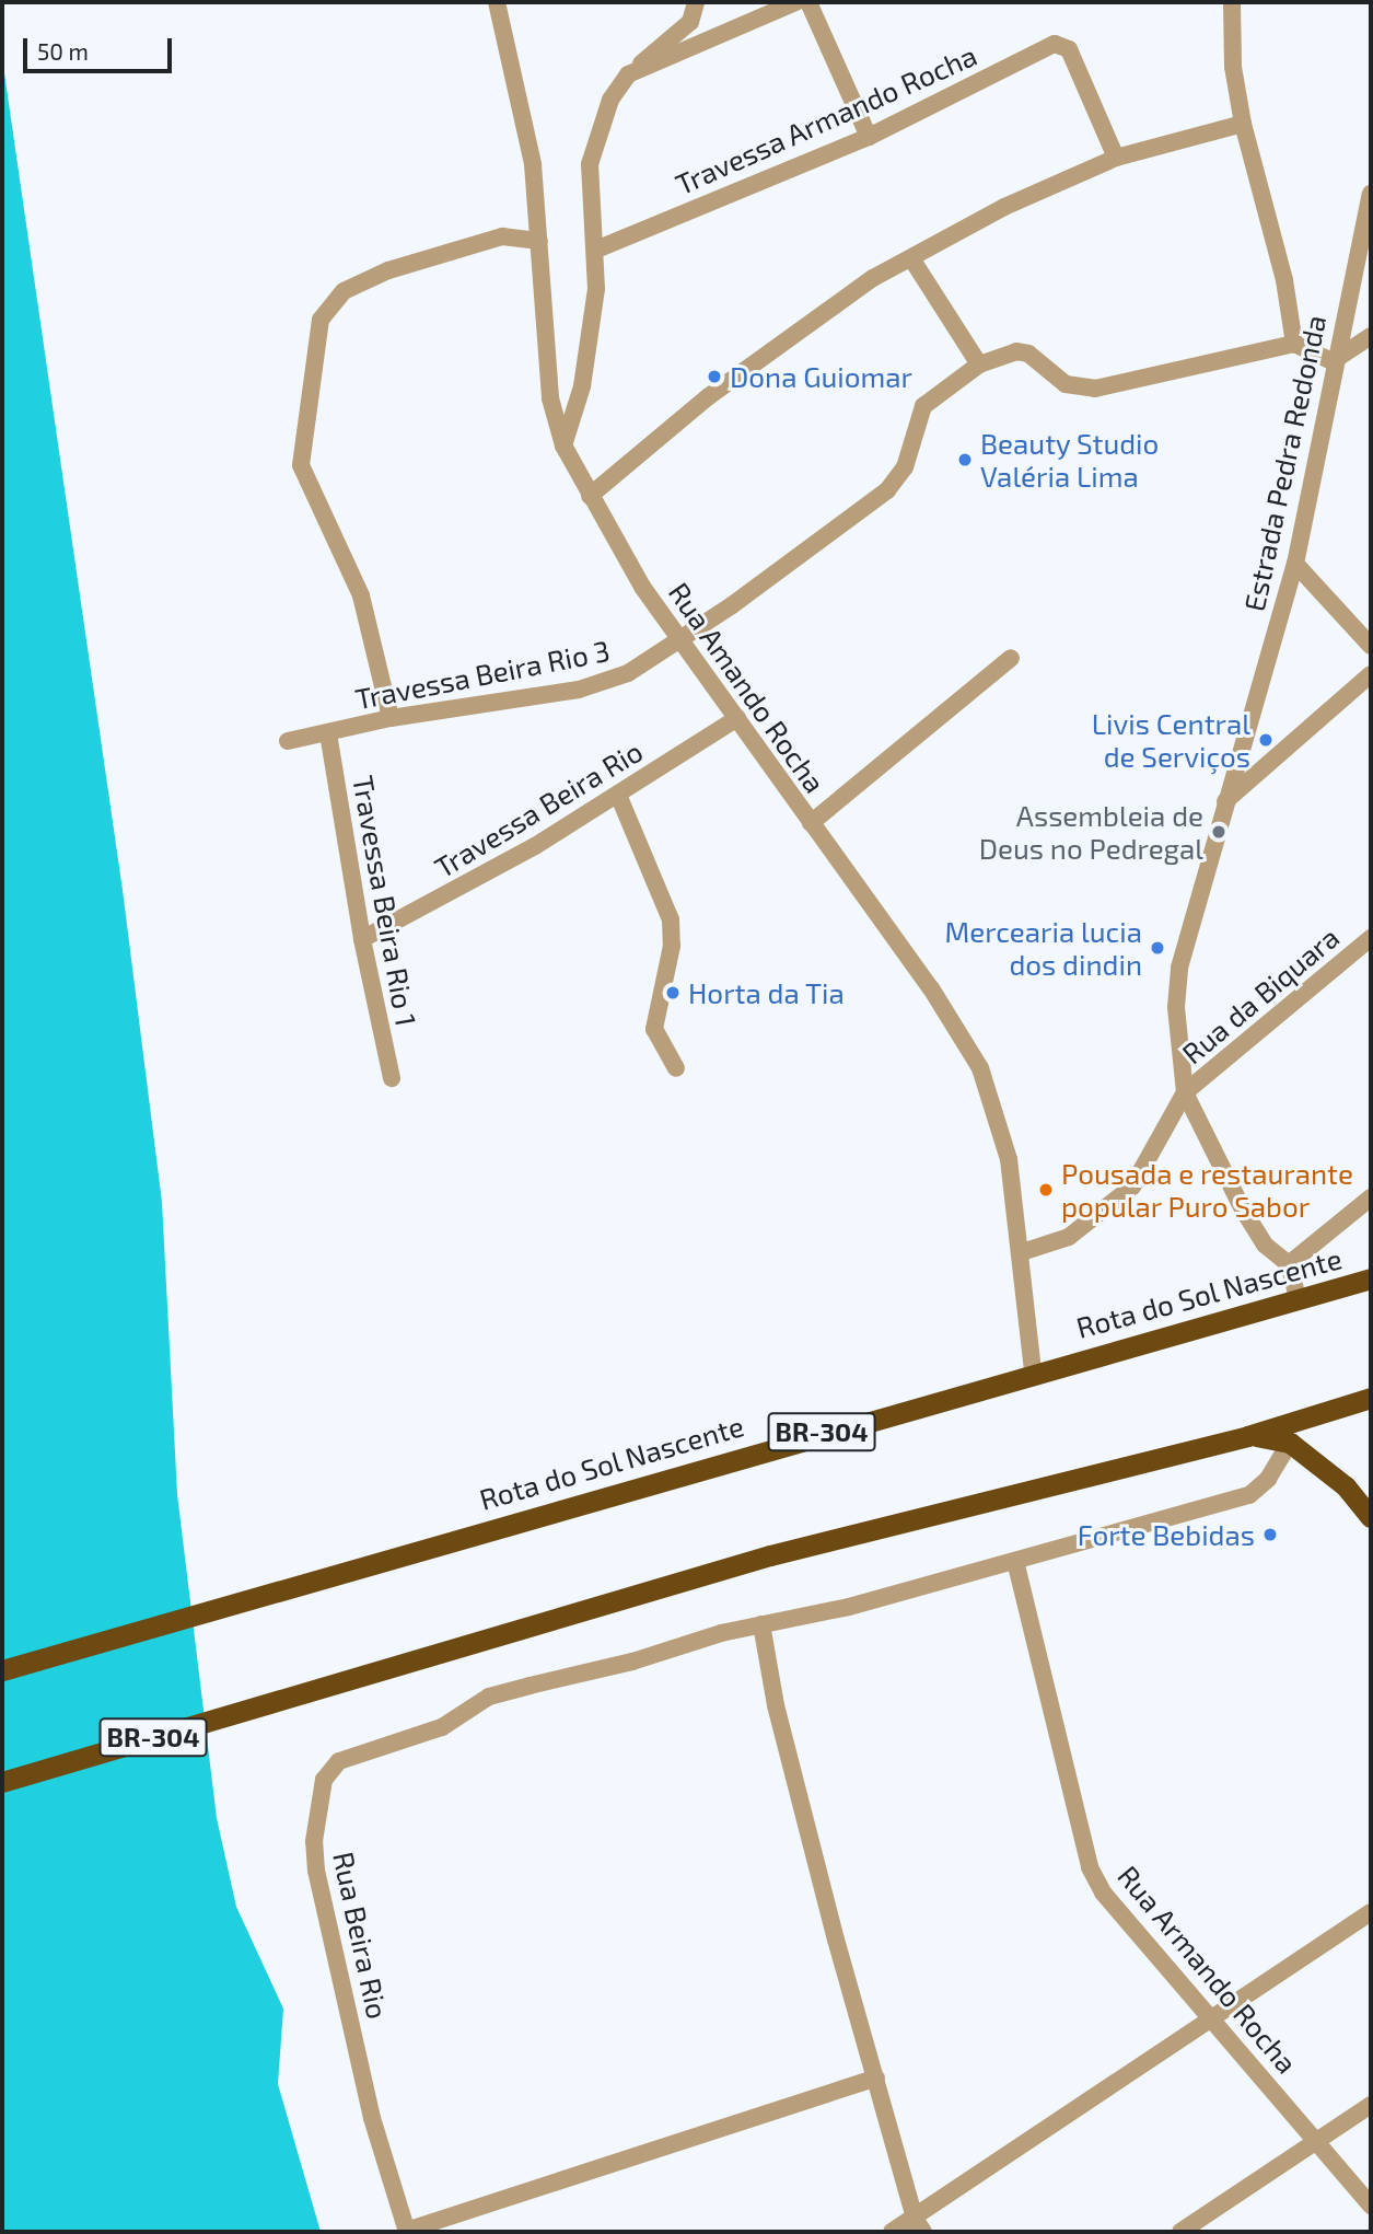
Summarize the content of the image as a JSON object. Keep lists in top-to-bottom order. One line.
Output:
{"streets":{"highway":["Rota do Sol Nascente","BR-304"],"street":["Travessa Armando Rocha","Estrada Pedra Redonda","Travessa Beira Rio 3","Rua Amando Rocha","Travessa Beira Rio","Travessa Beira Rio 1","Rua da Biquara","Rua Beira Rio","Rua Armando Rocha"]},"crossings":[["Estrada Pedra Redonda","Rua da Biquara"],["Travessa Beira Rio 3","Rua Amando Rocha"],["Travessa Beira Rio 3","Travessa Beira Rio 1"],["Rua Amando Rocha","Travessa Beira Rio"],["Rua Amando Rocha","Rota do Sol Nascente"],["Travessa Beira Rio","Travessa Beira Rio 1"],["Rua Beira Rio","Rua Armando Rocha"]],"places":["Dona Guiomar","Beauty Studio Valéria Lima","Livis Central de Serviços","Assembleia de Deus no Pedregal","Mercearia lucia dos dindin","Horta da Tia","Pousada e restaurante popular Puro Sabor","Forte Bebidas"],"scale_bar":"50 m"}
